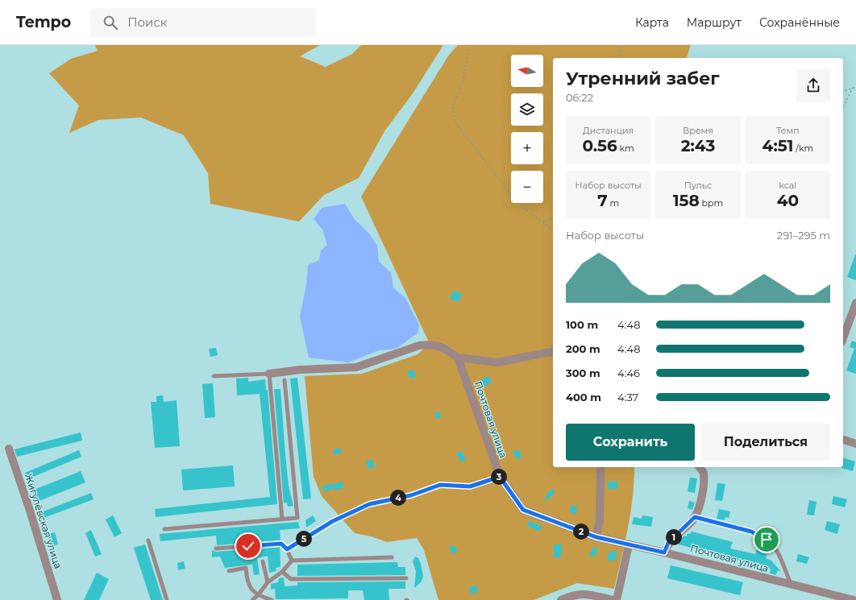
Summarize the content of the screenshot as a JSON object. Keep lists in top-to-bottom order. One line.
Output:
{"streets":{"street":["Почтовая улица","Жигулёвская улица"]},"north":"left","page":{"header":"Tempo","search":"Поиск","nav":["Карта","Маршрут","Сохранённые"],"map_buttons":["+","−"],"heading":["Утренний забег","06:22"],"stats":[["Дистанция","0.56 km"],["Время","2:43"],["Темп","4:51 /km"],["Набор высоты","7 m"],["Пульс","158 bpm"],["kcal","40"]],"chart":["Набор высоты","291–295 m"],"list":[{"name":"100 m","note":"4:48"},{"name":"200 m","note":"4:48"},{"name":"300 m","note":"4:46"},{"name":"400 m","note":"4:37"}],"buttons":["Сохранить","Поделиться"],"pins":["3","4","2","1","5"]}}
